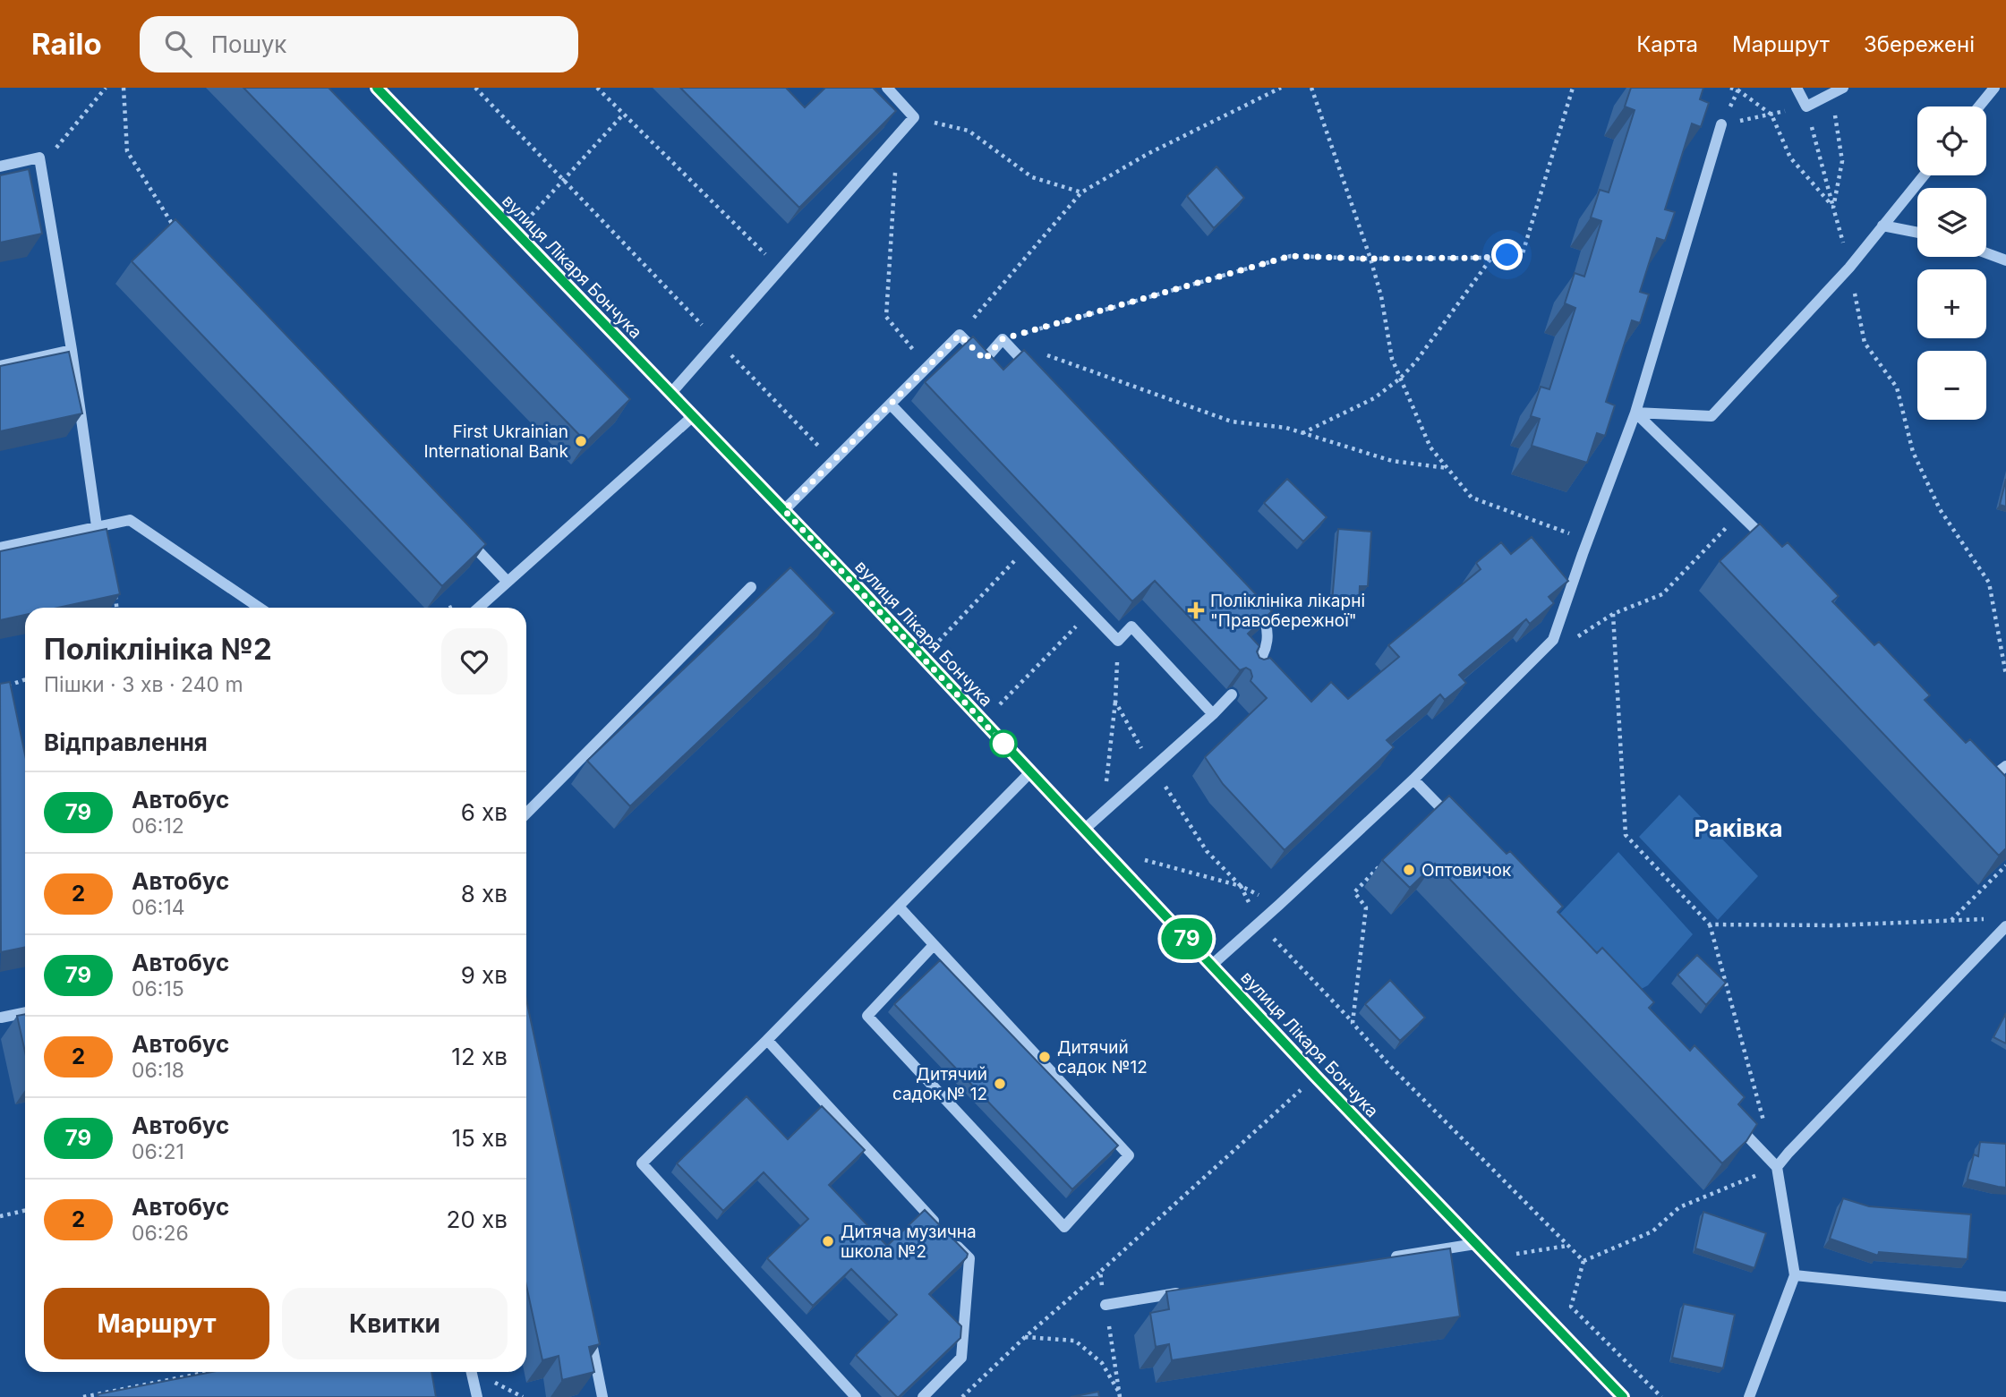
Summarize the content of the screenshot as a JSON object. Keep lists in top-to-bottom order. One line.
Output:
{"streets":{"street":["вулиця Лікаря Бончука"]},"districts":["Раківка"],"places":{"other":["First Ukrainian International Bank","Оптовичок","Дитячий садок №12","Дитячий садок № 12","Дитяча музична школа №2"],"health":["Поліклініка лікарні \"Правобережної\""]},"lines":["bus line 79"],"page":{"header":"Railo","search":"Пошук","nav":["Карта","Маршрут","Збережені"],"on_map":"79","map_buttons":["+","−"],"heading":[["Поліклініка №2","Пішки · 3 хв · 240 m"],"Відправлення"],"list":[{"mark":"79","name":"Автобус","note":"06:12","value":"6 хв"},{"mark":"2","name":"Автобус","note":"06:14","value":"8 хв"},{"mark":"79","name":"Автобус","note":"06:15","value":"9 хв"},{"mark":"2","name":"Автобус","note":"06:18","value":"12 хв"},{"mark":"79","name":"Автобус","note":"06:21","value":"15 хв"},{"mark":"2","name":"Автобус","note":"06:26","value":"20 хв"}],"buttons":["Маршрут","Квитки"]}}
